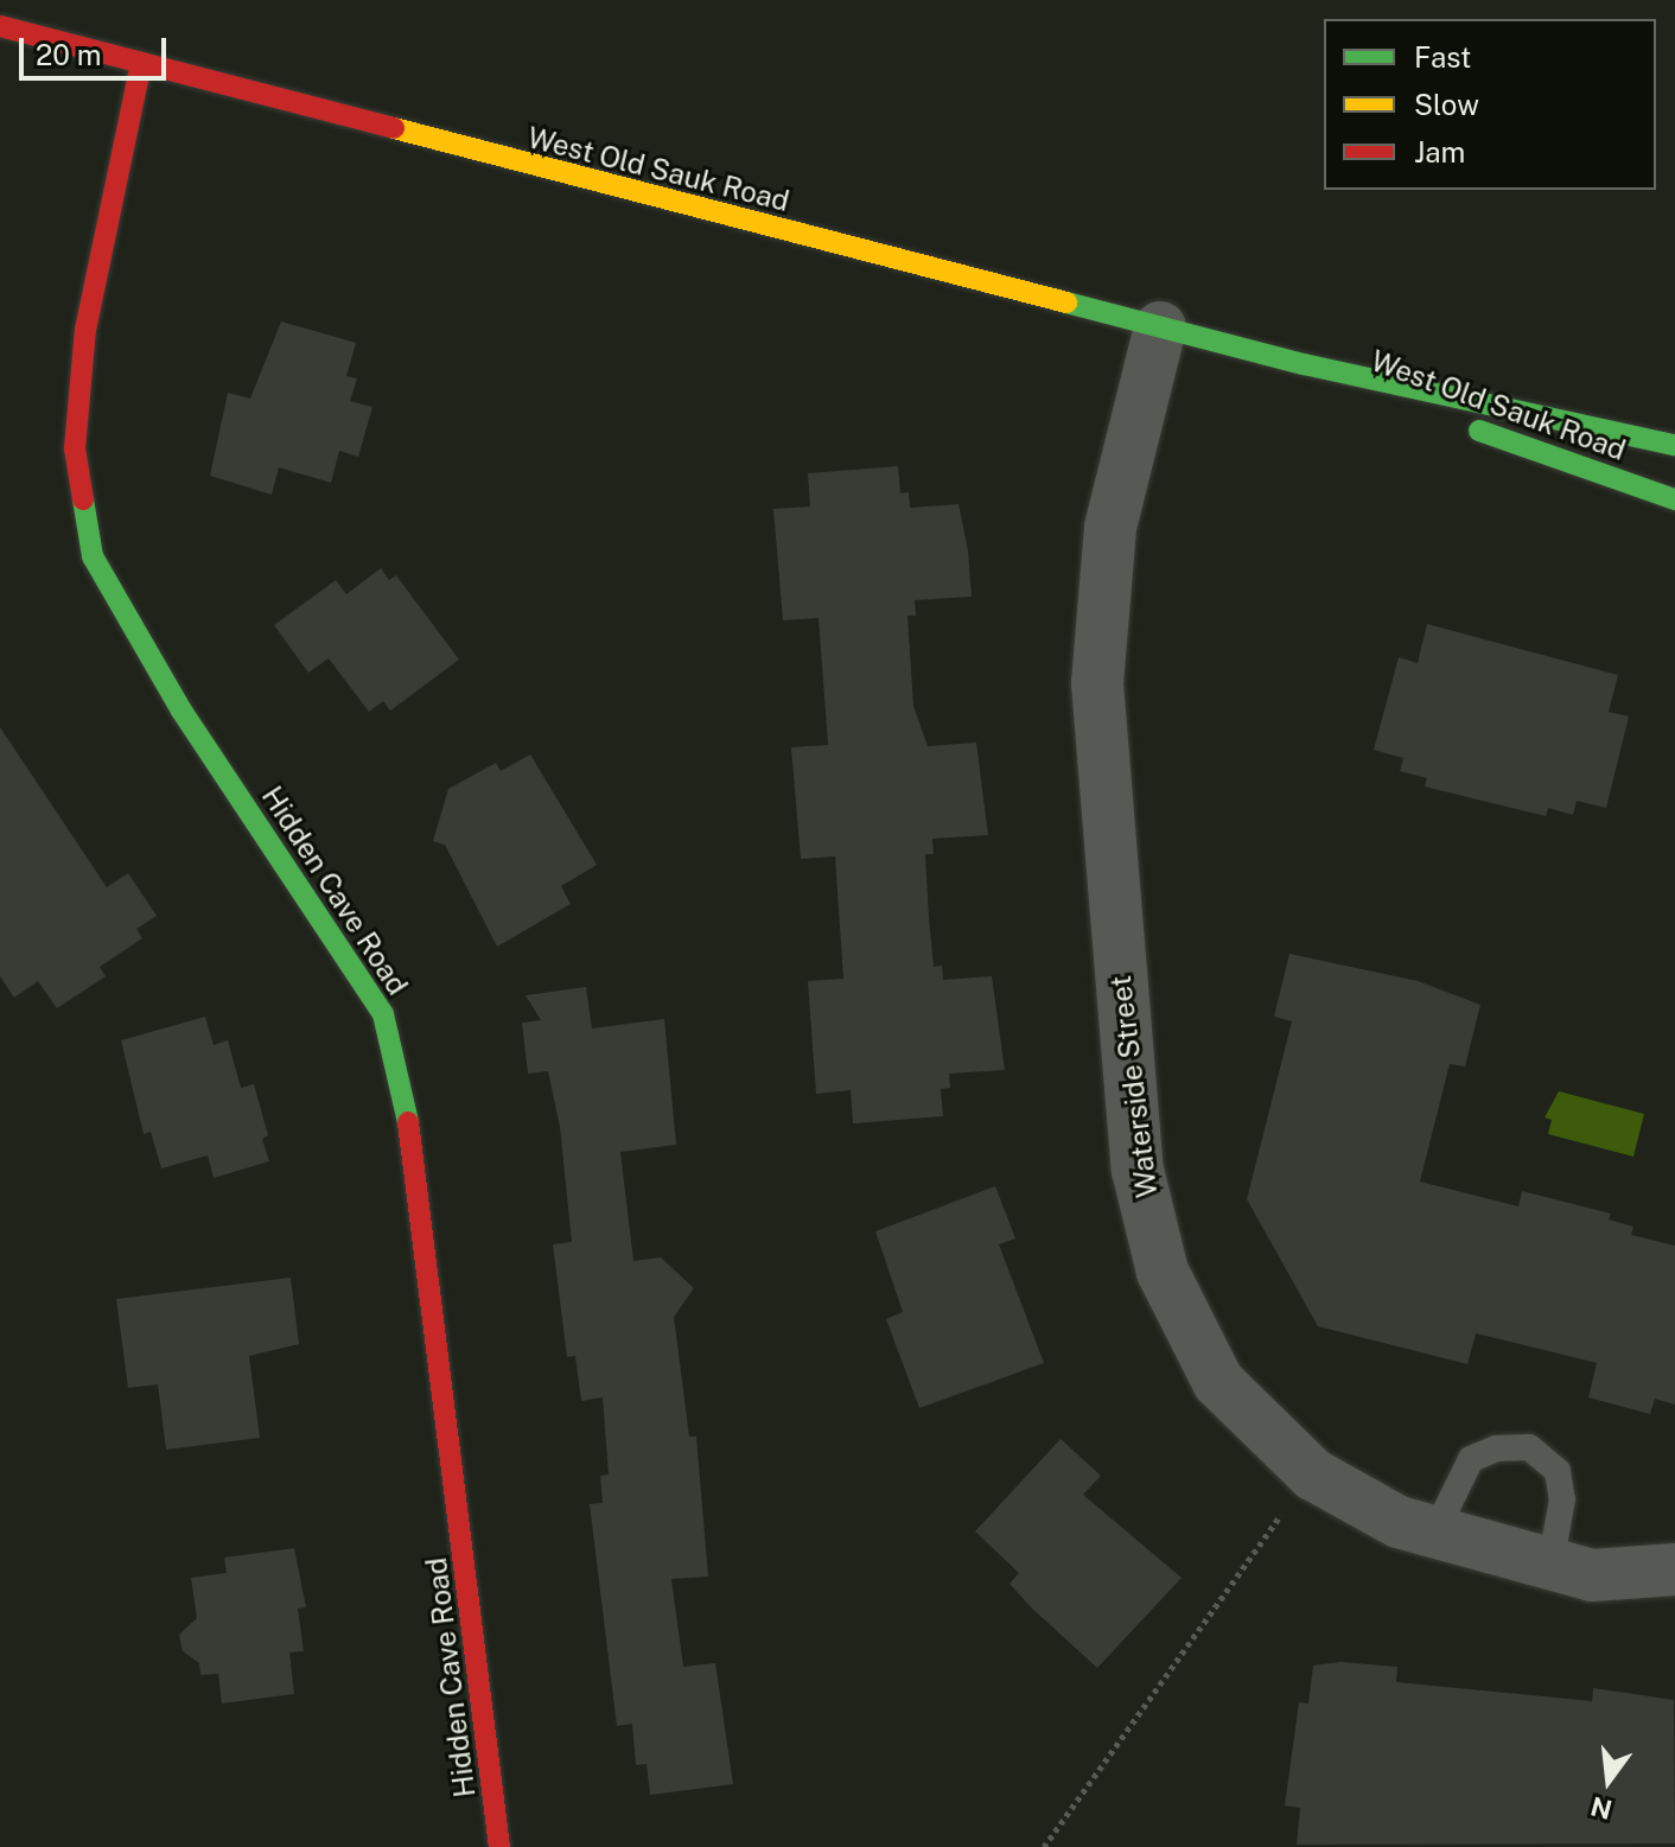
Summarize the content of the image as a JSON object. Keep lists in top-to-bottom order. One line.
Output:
{"streets":{"street":["West Old Sauk Road","Hidden Cave Road","Waterside Street"]},"crossings":[["West Old Sauk Road","Hidden Cave Road"],["West Old Sauk Road","Waterside Street"]],"legend":["Fast","Slow","Jam"],"scale_bar":"20 m","north":"bottom"}
